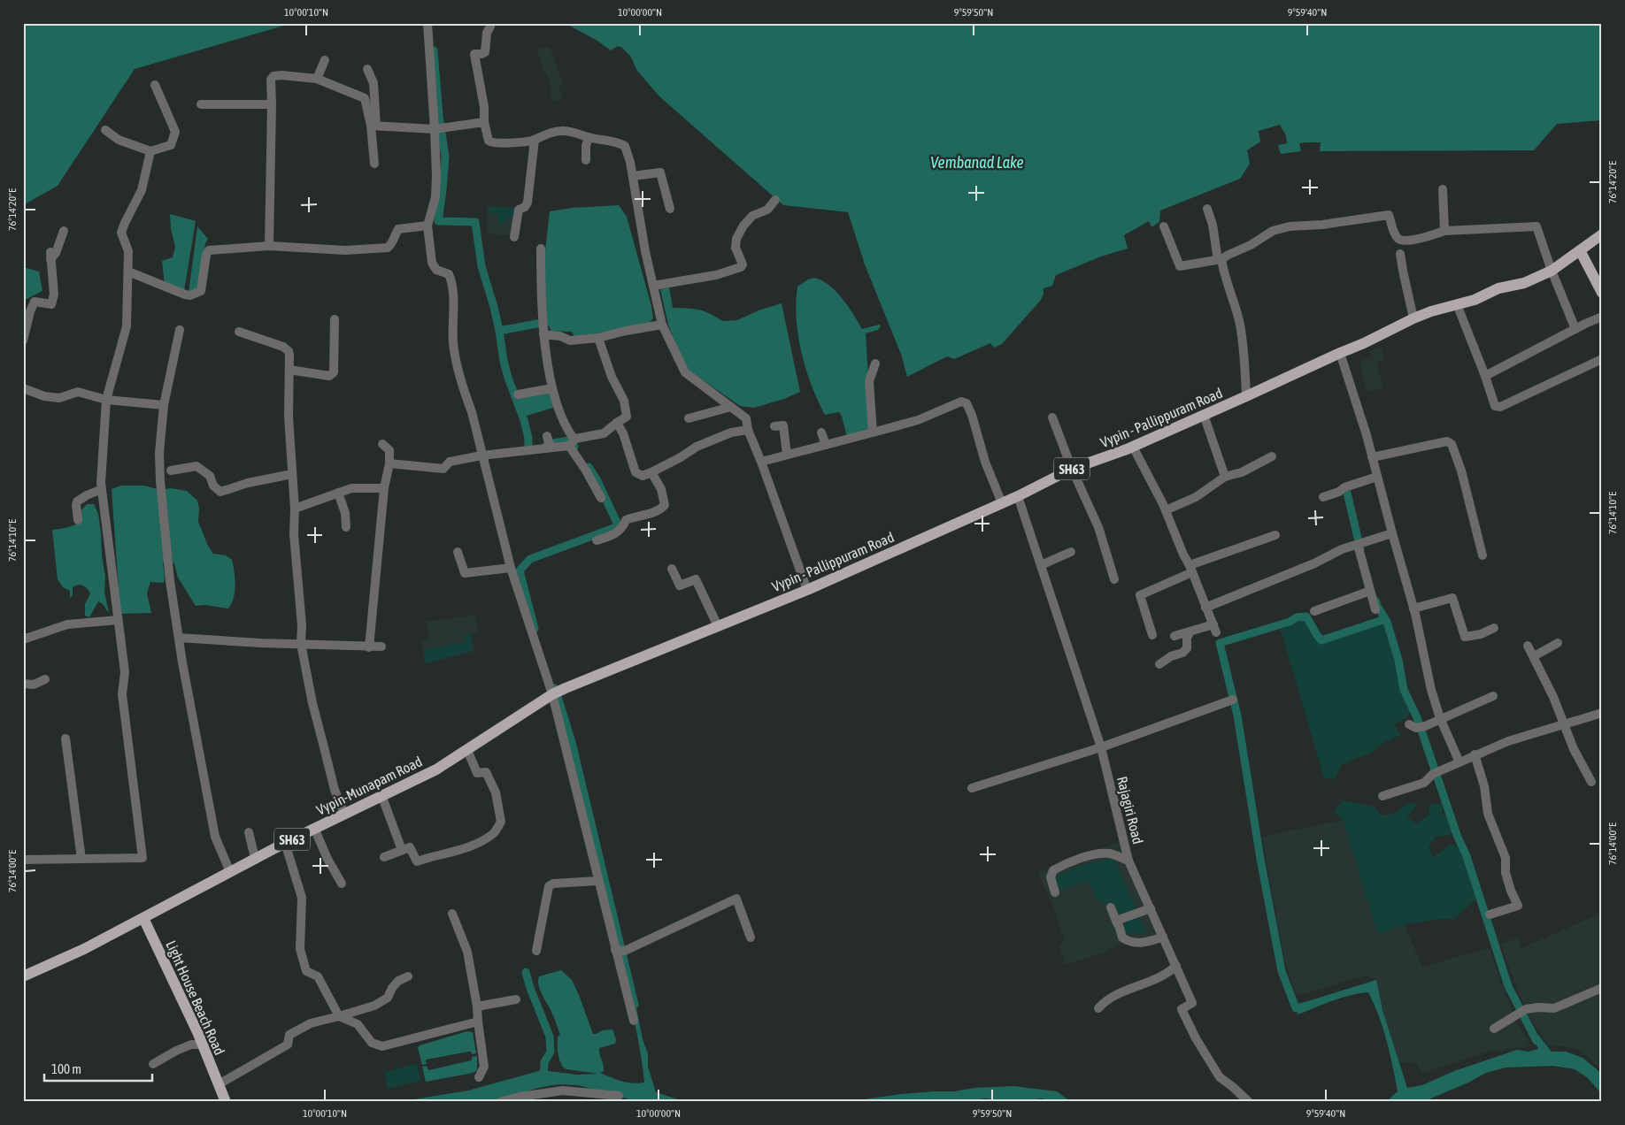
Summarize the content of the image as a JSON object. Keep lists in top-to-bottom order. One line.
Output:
{"streets":{"main road":["Vypin - Pallippuram Road","SH63","Vypin-Munapam Road","Light House Beach Road"],"street":["Rajagiri Road"]},"crossings":[["Vypin - Pallippuram Road","Vypin-Munapam Road"],["Vypin - Pallippuram Road","Rajagiri Road"],["Vypin-Munapam Road","Light House Beach Road"]],"water":["Vembanad Lake"],"scale_bar":"100 m","coordinates":["10°00'10\"N","10°00'00\"N","9°59'50\"N","9°59'40\"N","76°14'20\"E","76°14'10\"E","76°14'00\"E"]}
